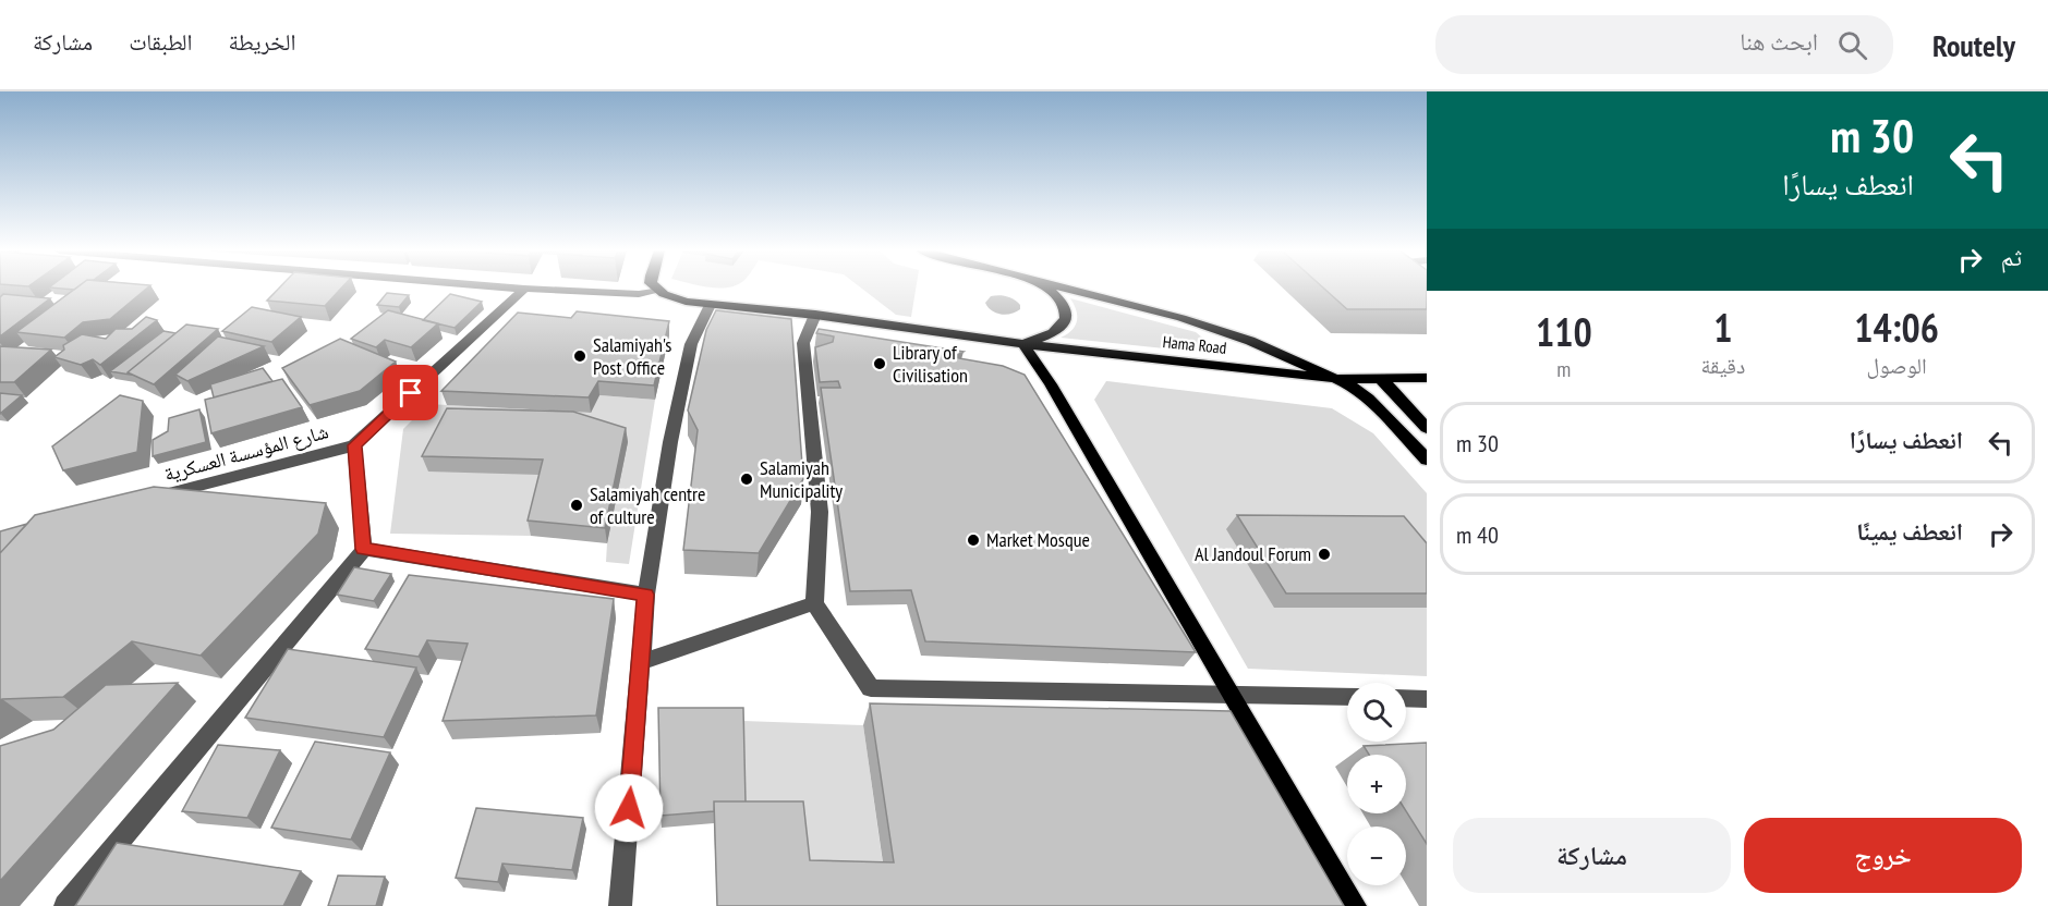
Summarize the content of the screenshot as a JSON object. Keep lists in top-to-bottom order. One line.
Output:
{"streets":{"main road":["Hama Road"],"street":["شارع المؤسسة العسكرية"]},"places":["Salamiyah's Post Office","Library of Civilisation","Salamiyah Municipality","Salamiyah centre of culture","Market Mosque","Al Jandoul Forum"],"page":{"header":"Routely","search":"ابحث هنا","nav":["الخريطة","الطبقات","مشاركة"],"turn":["30 m","انعطف يسارًا"],"then":"ثم","eta":["14:06","الوصول","1","دقيقة","110","m"],"list":[{"name":"انعطف يسارًا","value":"30 m"},{"name":"انعطف يمينًا","value":"40 m"}],"map_buttons":["+","−"],"buttons":["خروج","مشاركة"]}}
